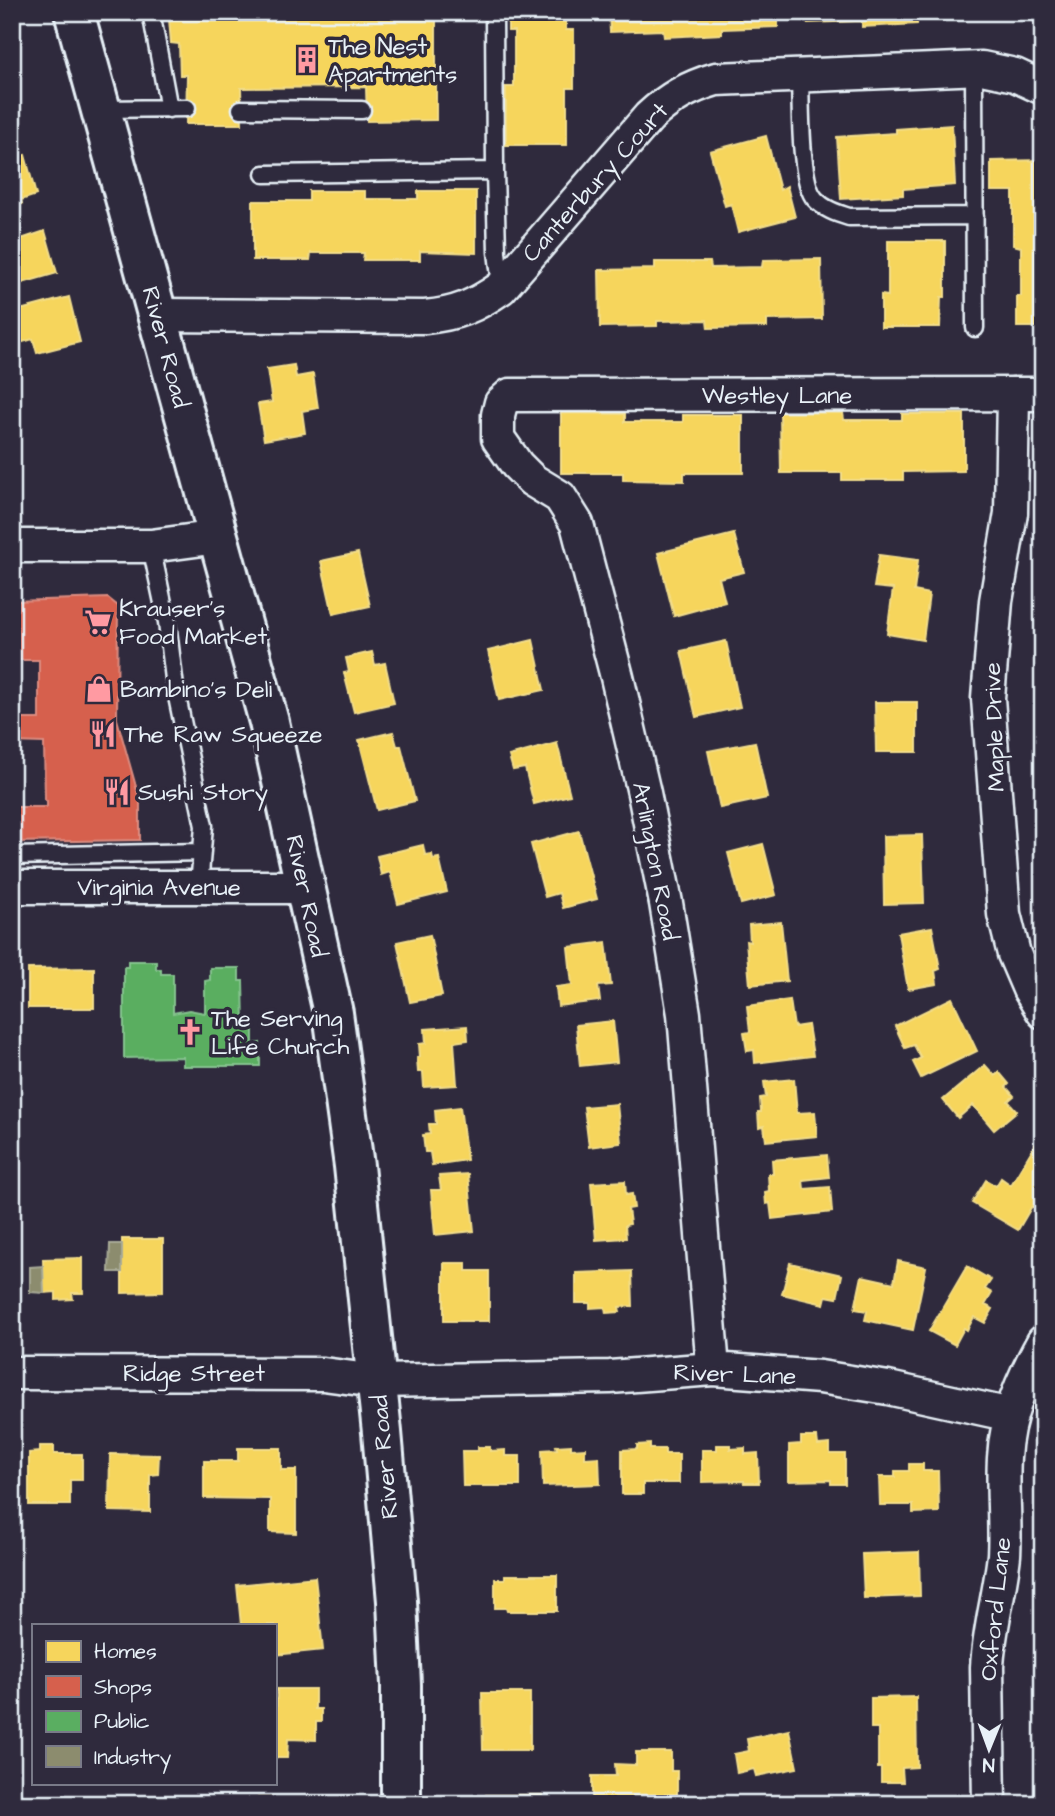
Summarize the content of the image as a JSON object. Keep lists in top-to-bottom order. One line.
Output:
{"streets":{"main road":["River Road"],"street":["Canterbury Court","Westley Lane","Maple Drive","Arlington Road","Virginia Avenue","Ridge Street","River Lane","Oxford Lane"]},"crossings":[["Canterbury Court","River Road"],["River Road","Virginia Avenue"],["River Road","Ridge Street"],["River Road","River Lane"],["Westley Lane","Maple Drive"],["Westley Lane","Arlington Road"],["Arlington Road","River Lane"],["Ridge Street","River Lane"],["River Lane","Oxford Lane"]],"places":{"building":["The Nest Apartments"],"supermarket":["Krauser's Food Market"],"shop":["Bambino's Deli"],"restaurant":["The Raw Squeeze","Sushi Story"],"church":["The Serving Life Church"]},"legend":["Homes","Shops","Public","Industry"],"north":"bottom"}
